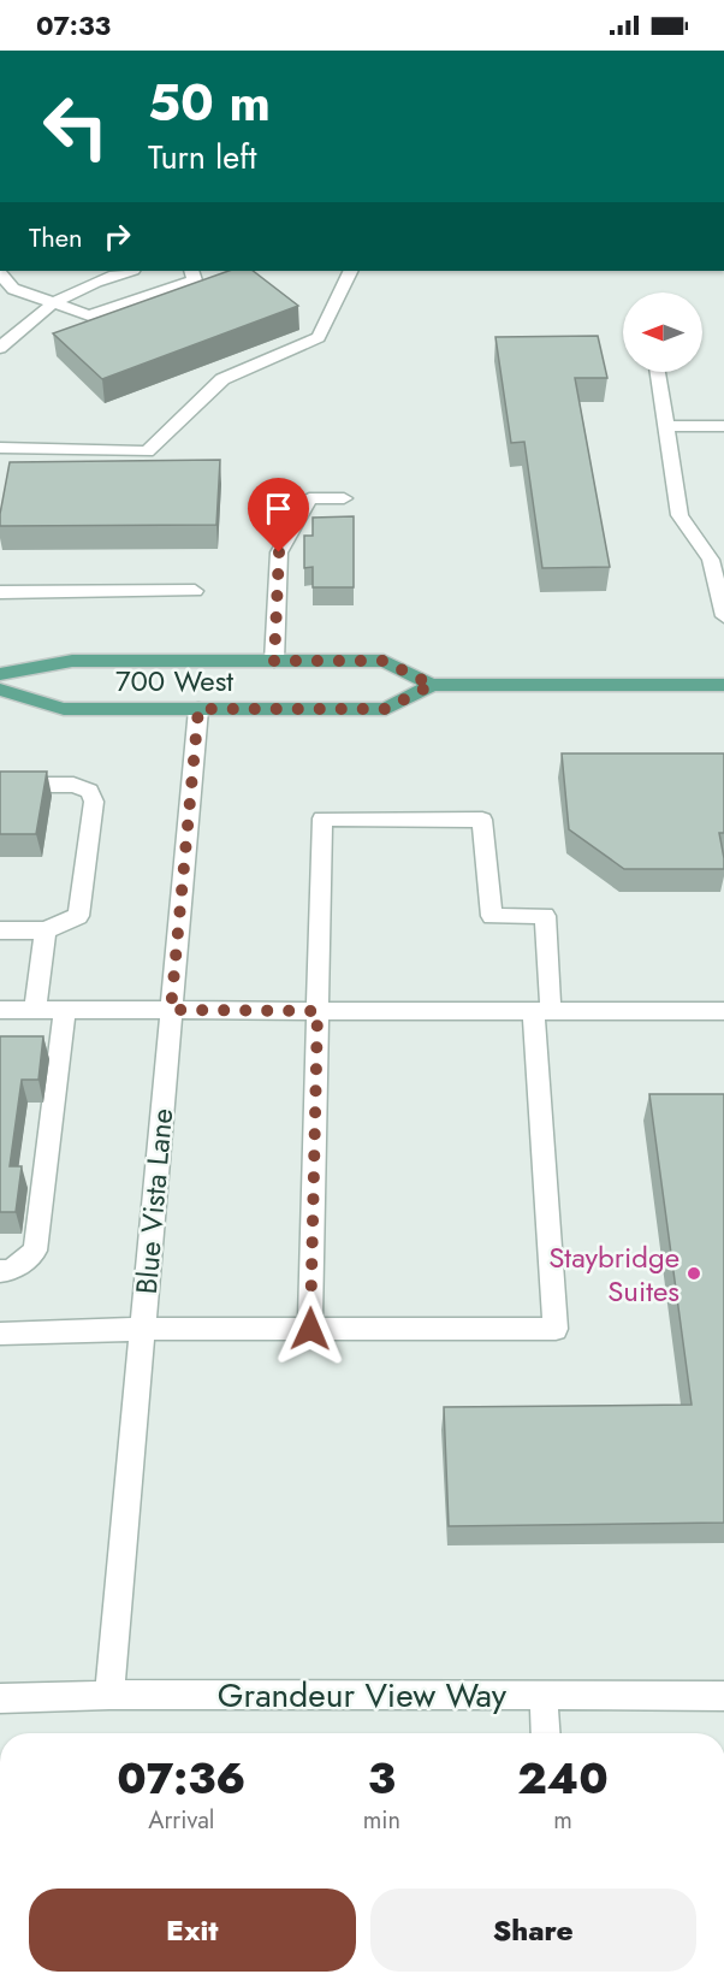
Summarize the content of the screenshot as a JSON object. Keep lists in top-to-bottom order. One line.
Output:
{"streets":{"main road":["700 West"],"street":["Blue Vista Lane","Grandeur View Way"]},"crossings":[["700 West","Blue Vista Lane"],["Blue Vista Lane","Grandeur View Way"]],"places":["Staybridge Suites"],"north":"left","page":{"status":"07:33","turn":["50 m","Turn left"],"then":"Then","eta":["07:36","Arrival","3","min","240","m"],"buttons":["Exit","Share"]}}
